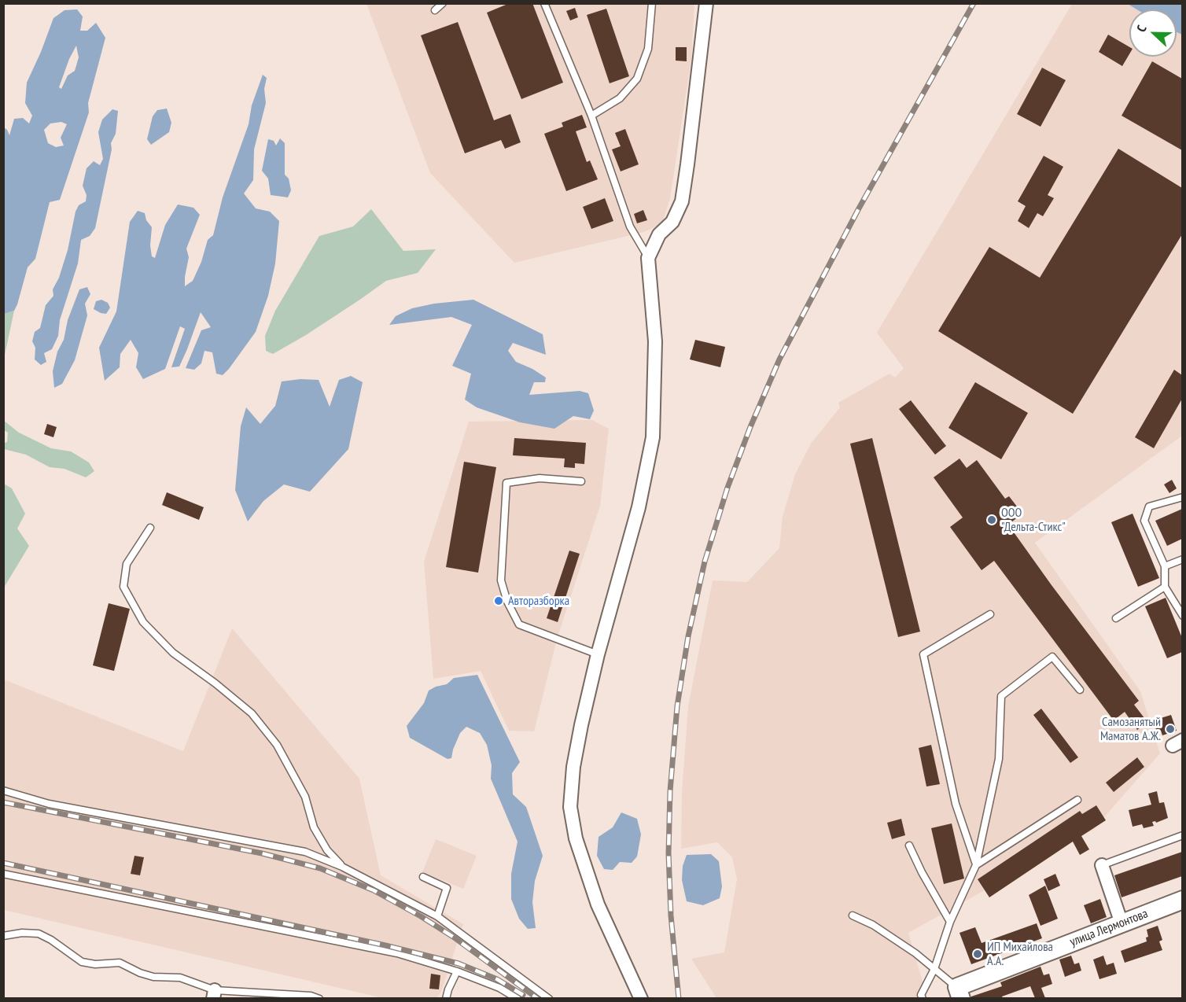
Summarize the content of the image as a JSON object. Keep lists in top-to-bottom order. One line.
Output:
{"streets":{"street":["улица Лермонтова"]},"places":["ООО \"Дельта-Стикс\"","Авторазборка","Самозанятый Маматов А.Ж.","ИП Михайлова А.А."],"north":"left"}
